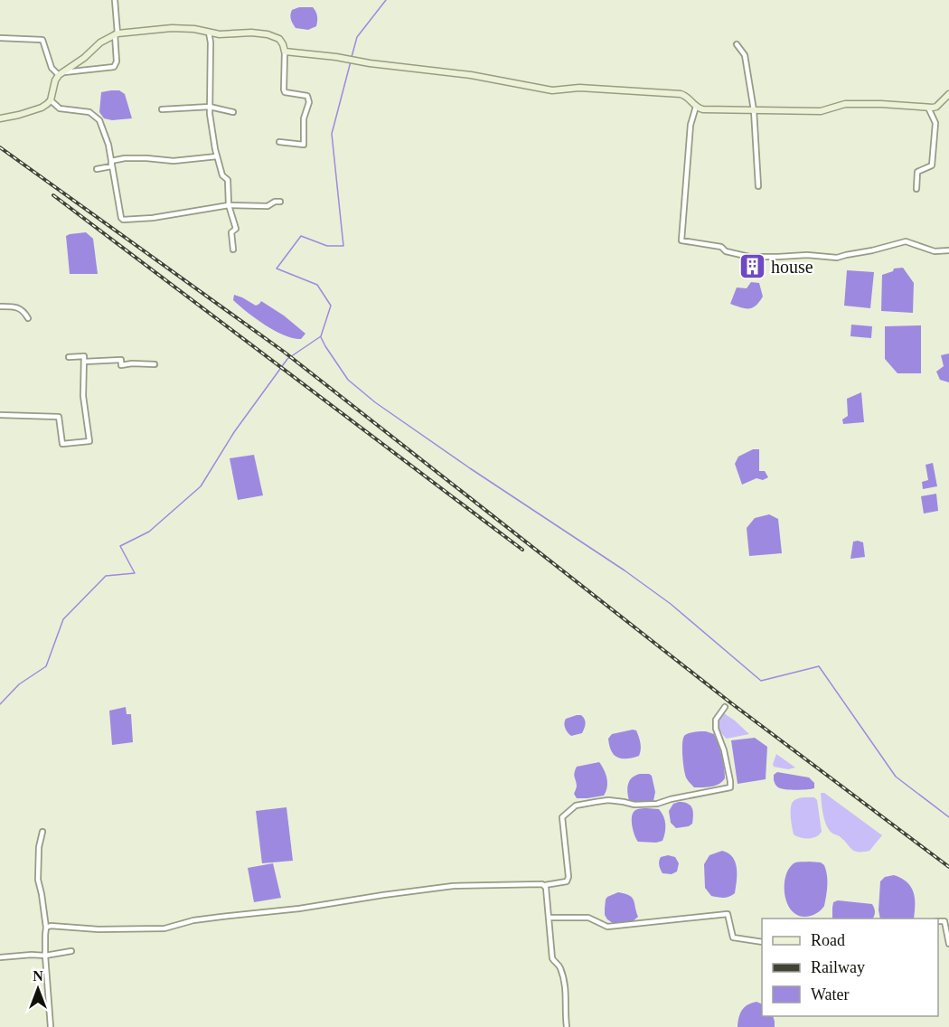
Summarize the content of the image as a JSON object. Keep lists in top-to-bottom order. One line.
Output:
{"places":{"building":["house"]},"legend":["Road","Railway","Water"],"north":"top"}
